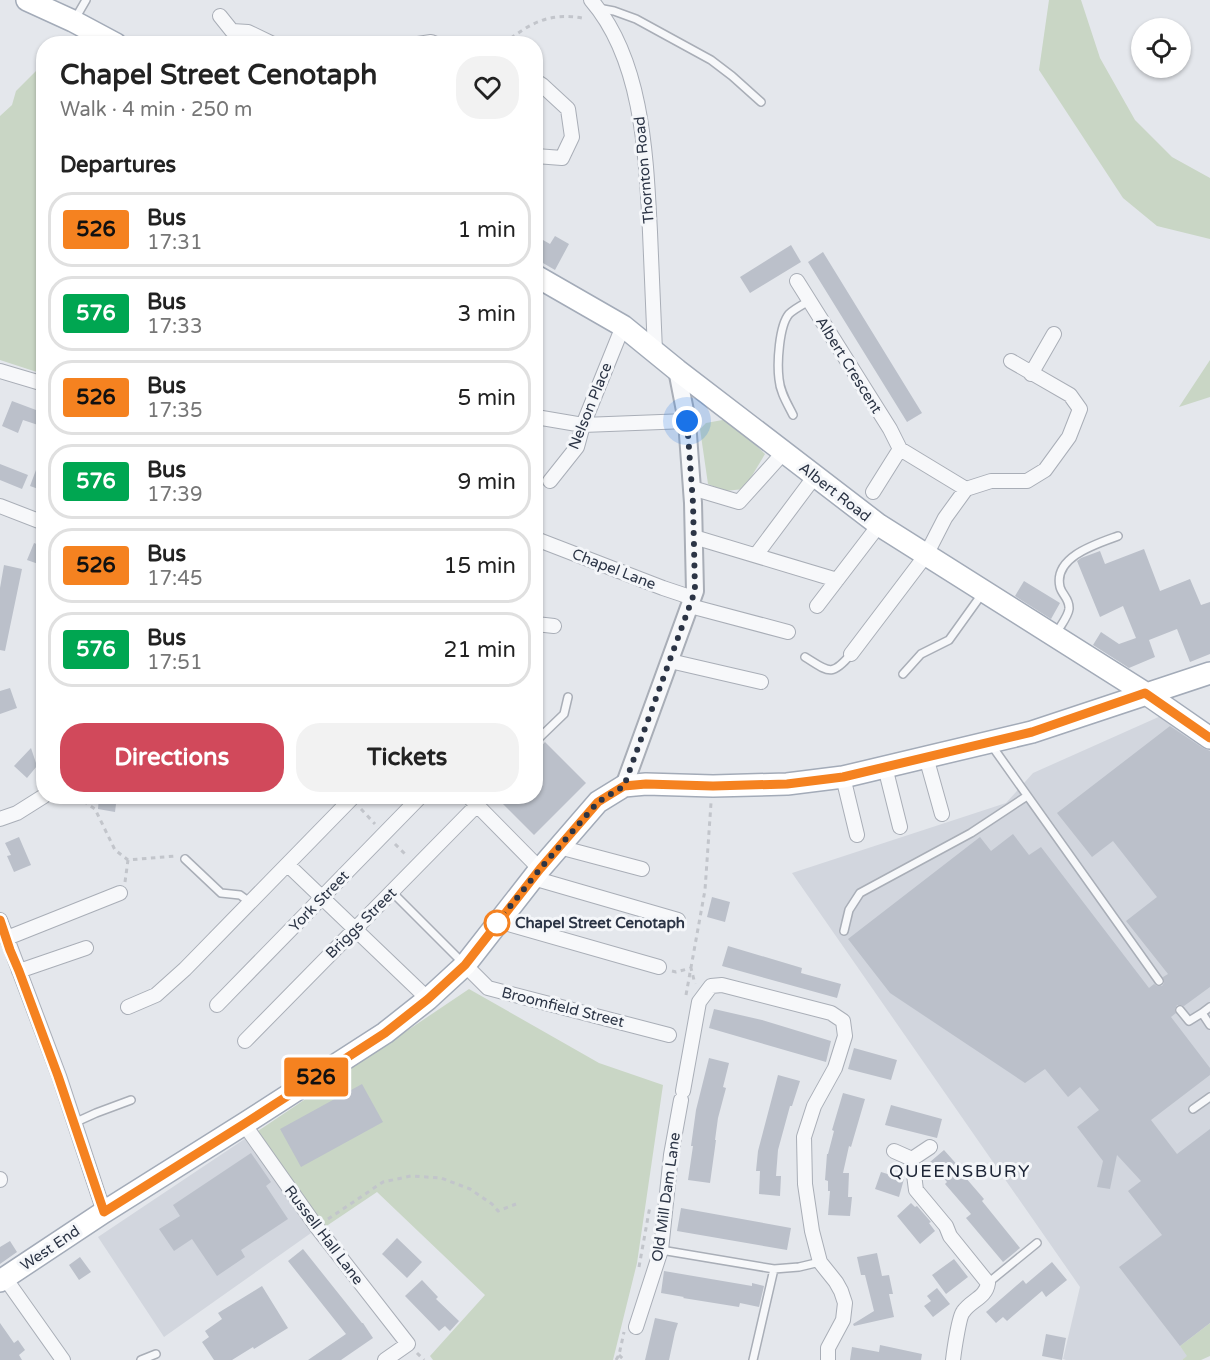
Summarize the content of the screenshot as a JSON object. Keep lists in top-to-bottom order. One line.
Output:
{"streets":{"main road":["Albert Road","West End"],"street":["Thornton Road","Albert Crescent","Nelson Place","Chapel Lane","York Street","Briggs Street","Broomfield Street","Old Mill Dam Lane","Russell Hall Lane"]},"crossings":[["Thornton Road","Albert Road"],["Nelson Place","Albert Road"],["Broomfield Street","West End"],["Russell Hall Lane","West End"]],"districts":["QUEENSBURY"],"places":["Chapel Street Cenotaph"],"lines":["bus line 526"],"page":{"on_map":"526","heading":[["Chapel Street Cenotaph","Walk · 4 min · 250 m"],"Departures"],"list":[{"mark":"526","name":"Bus","note":"17:31","value":"1 min"},{"mark":"576","name":"Bus","note":"17:33","value":"3 min"},{"mark":"526","name":"Bus","note":"17:35","value":"5 min"},{"mark":"576","name":"Bus","note":"17:39","value":"9 min"},{"mark":"526","name":"Bus","note":"17:45","value":"15 min"},{"mark":"576","name":"Bus","note":"17:51","value":"21 min"}],"buttons":["Directions","Tickets"]}}
